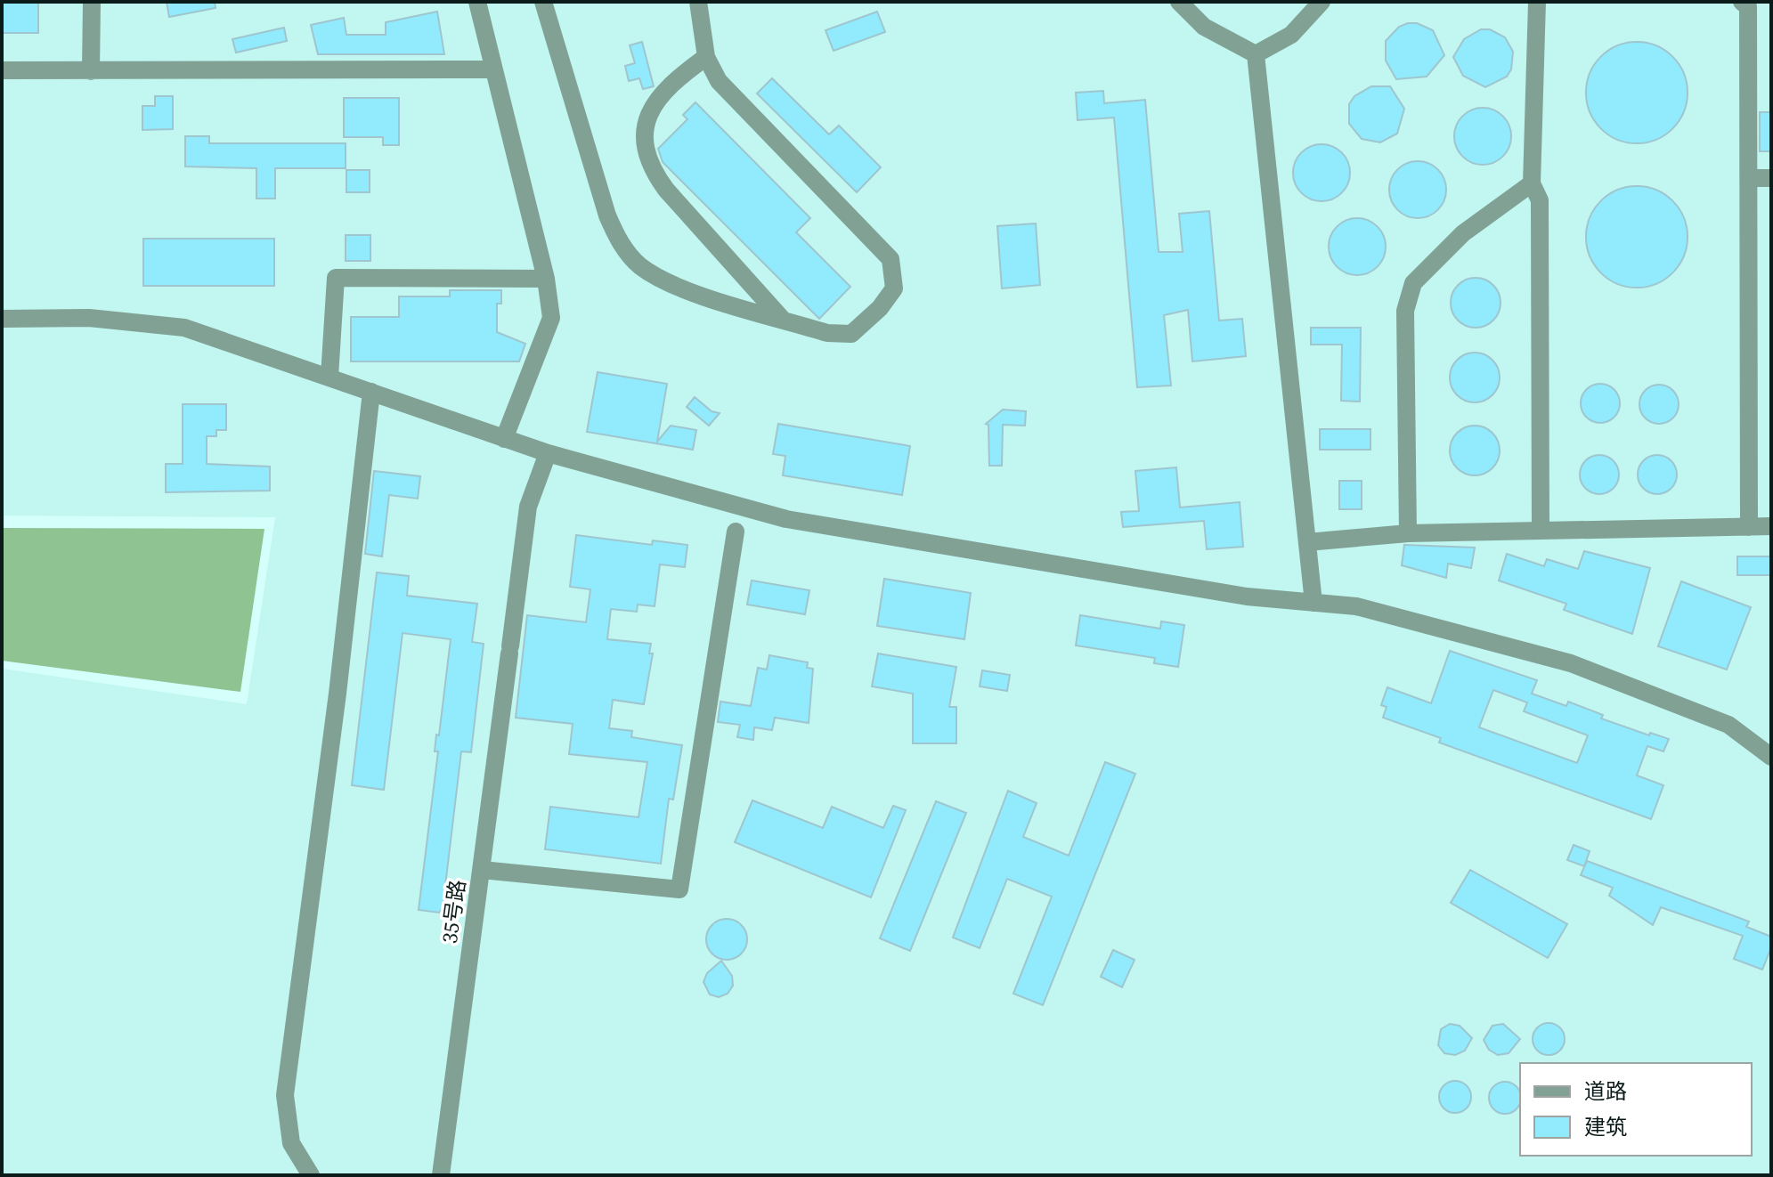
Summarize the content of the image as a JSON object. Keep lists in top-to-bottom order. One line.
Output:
{"streets":{"street":["35号路"]},"legend":["道路","建筑"]}
